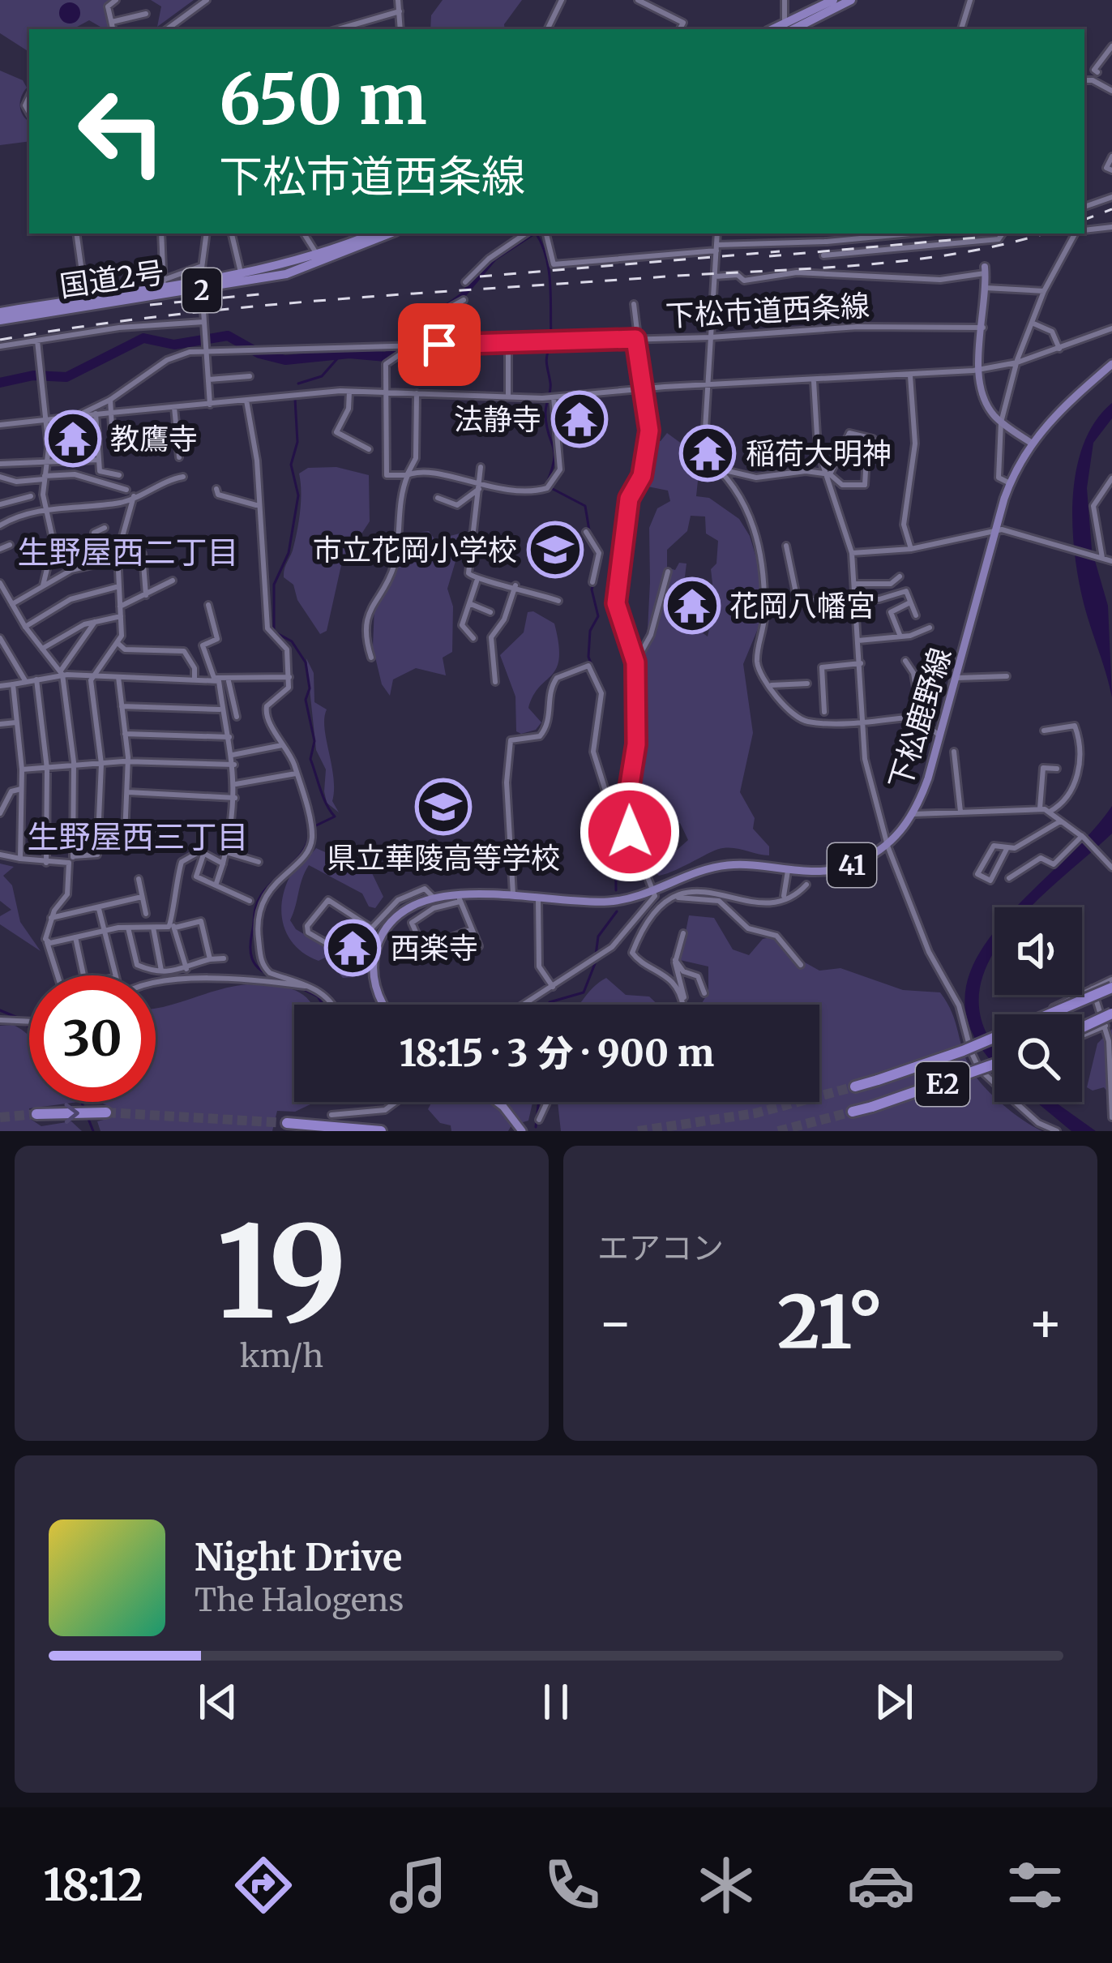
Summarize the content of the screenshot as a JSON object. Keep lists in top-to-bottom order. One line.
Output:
{"streets":{"highway":["国道2号","2","E2"],"main road":["下松鹿野線","41"],"street":["下松市道西条線"]},"districts":["生野屋西二丁目","生野屋西三丁目"],"places":{"temple":["法静寺","教鷹寺","稲荷大明神","花岡八幡宮","西楽寺"],"school or university":["市立花岡小学校","県立華陵高等学校"]},"page":{"turn":["650 m","下松市道西条線"],"limit":"30","trip":"18:15 · 3 分 · 900 m","tile":[["19","km/h"],"エアコン"],"heat":["−","21°","+"],"song":["Night Drive","The Halogens"],"tabs":"18:12"}}
